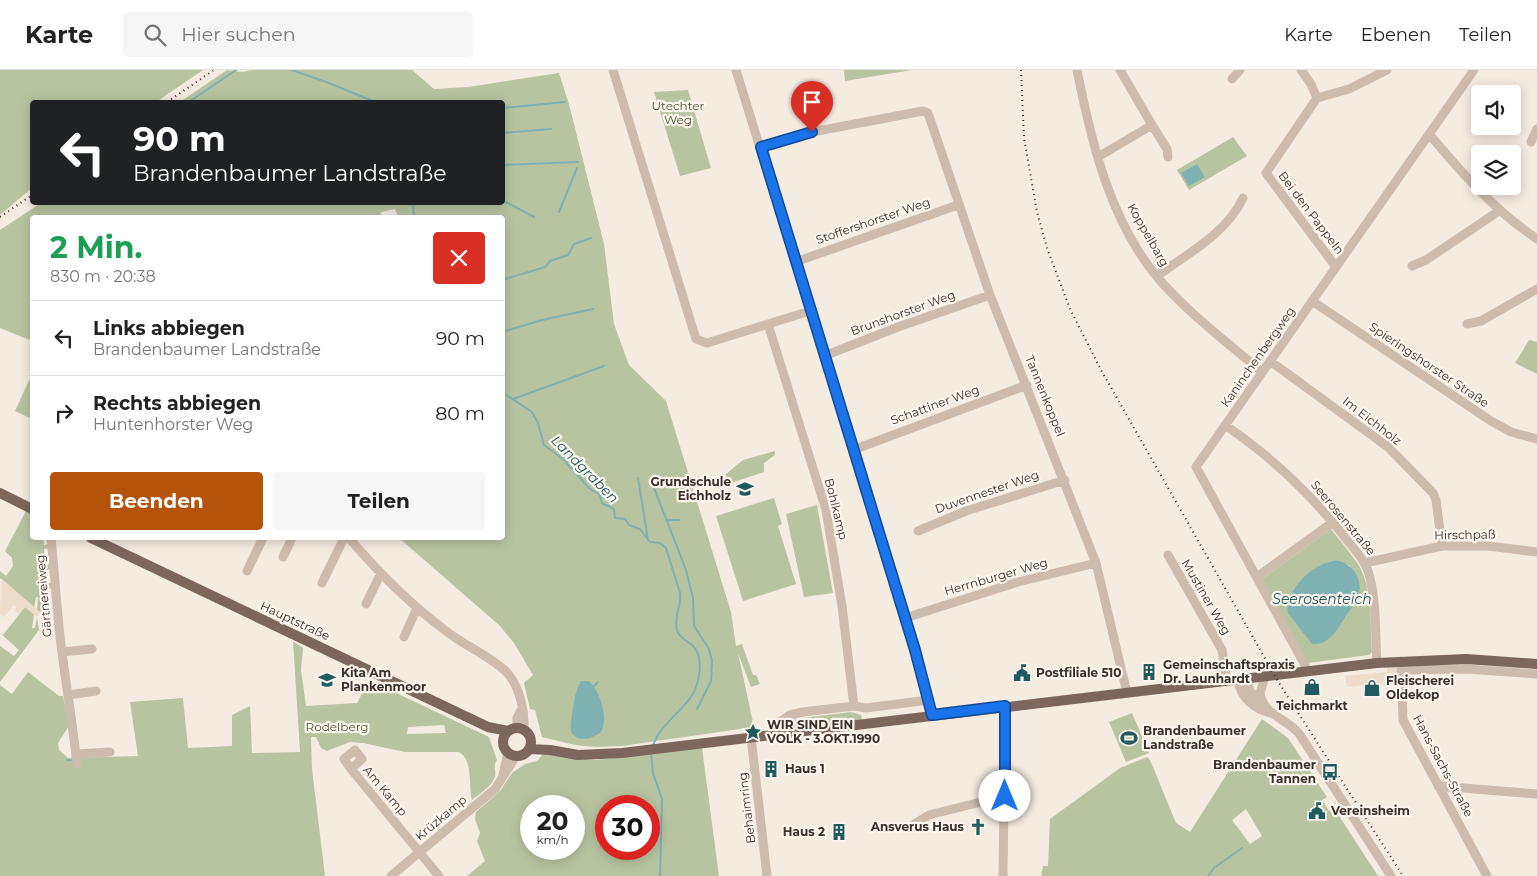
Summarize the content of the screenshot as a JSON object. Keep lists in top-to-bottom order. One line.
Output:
{"streets":{"main road":["Hauptstraße"],"street":["Bei den Pappeln","Stoffershorster Weg","Koppelbarg","Brunshorster Weg","Kaninchenbergweg","Spieringshorster Straße","Tannenkoppel","Schattiner Weg","Im Eichholz","Duvennester Weg","Bohlkamp","Seerosenstraße","Hirschpaß","Herrnburger Weg","Gärtnereiweg","Mustiner Weg","Hans-Sachs-Straße","Am Kamp","Behaimring","Krüzkamp"]},"crossings":[["Bei den Pappeln","Kaninchenbergweg"],["Stoffershorster Weg","Tannenkoppel"],["Koppelbarg","Kaninchenbergweg"],["Brunshorster Weg","Tannenkoppel"],["Kaninchenbergweg","Spieringshorster Straße"],["Kaninchenbergweg","Im Eichholz"],["Kaninchenbergweg","Seerosenstraße"],["Tannenkoppel","Schattiner Weg"],["Tannenkoppel","Duvennester Weg"],["Tannenkoppel","Herrnburger Weg"],["Im Eichholz","Hirschpaß"],["Seerosenstraße","Hirschpaß"],["Hauptstraße","Krüzkamp"],["Am Kamp","Krüzkamp"]],"water":["Landgraben","Seerosenteich"],"parks":["Utechter Weg","Rodelberg"],"places":{"school or university":["Grundschule Eichholz","Kita Am Plankenmoor"],"building":["Gemeinschaftspraxis Dr. Launhardt","Haus 1","Haus 2"],"public building":["Postfiliale 510","Vereinsheim"],"shop":["Teichmarkt","Fleischerei Oldekop"],"place":["WIR SIND EIN VOLK - 3.OKT.1990"],"sports":["Brandenbaumer Landstraße"],"bus stop":["Brandenbaumer Tannen"],"church":["Ansverus Haus"]},"page":{"header":"Karte","search":"Hier suchen","nav":["Karte","Ebenen","Teilen"],"turn":["90 m","Brandenbaumer Landstraße"],"heading":["2 Min.","830 m · 20:38"],"list":[{"name":"Links abbiegen","note":"Brandenbaumer Landstraße","value":"90 m"},{"name":"Rechts abbiegen","note":"Huntenhorster Weg","value":"80 m"}],"buttons":["Beenden","Teilen"],"speed":"20 km/h","limit":"30"}}
